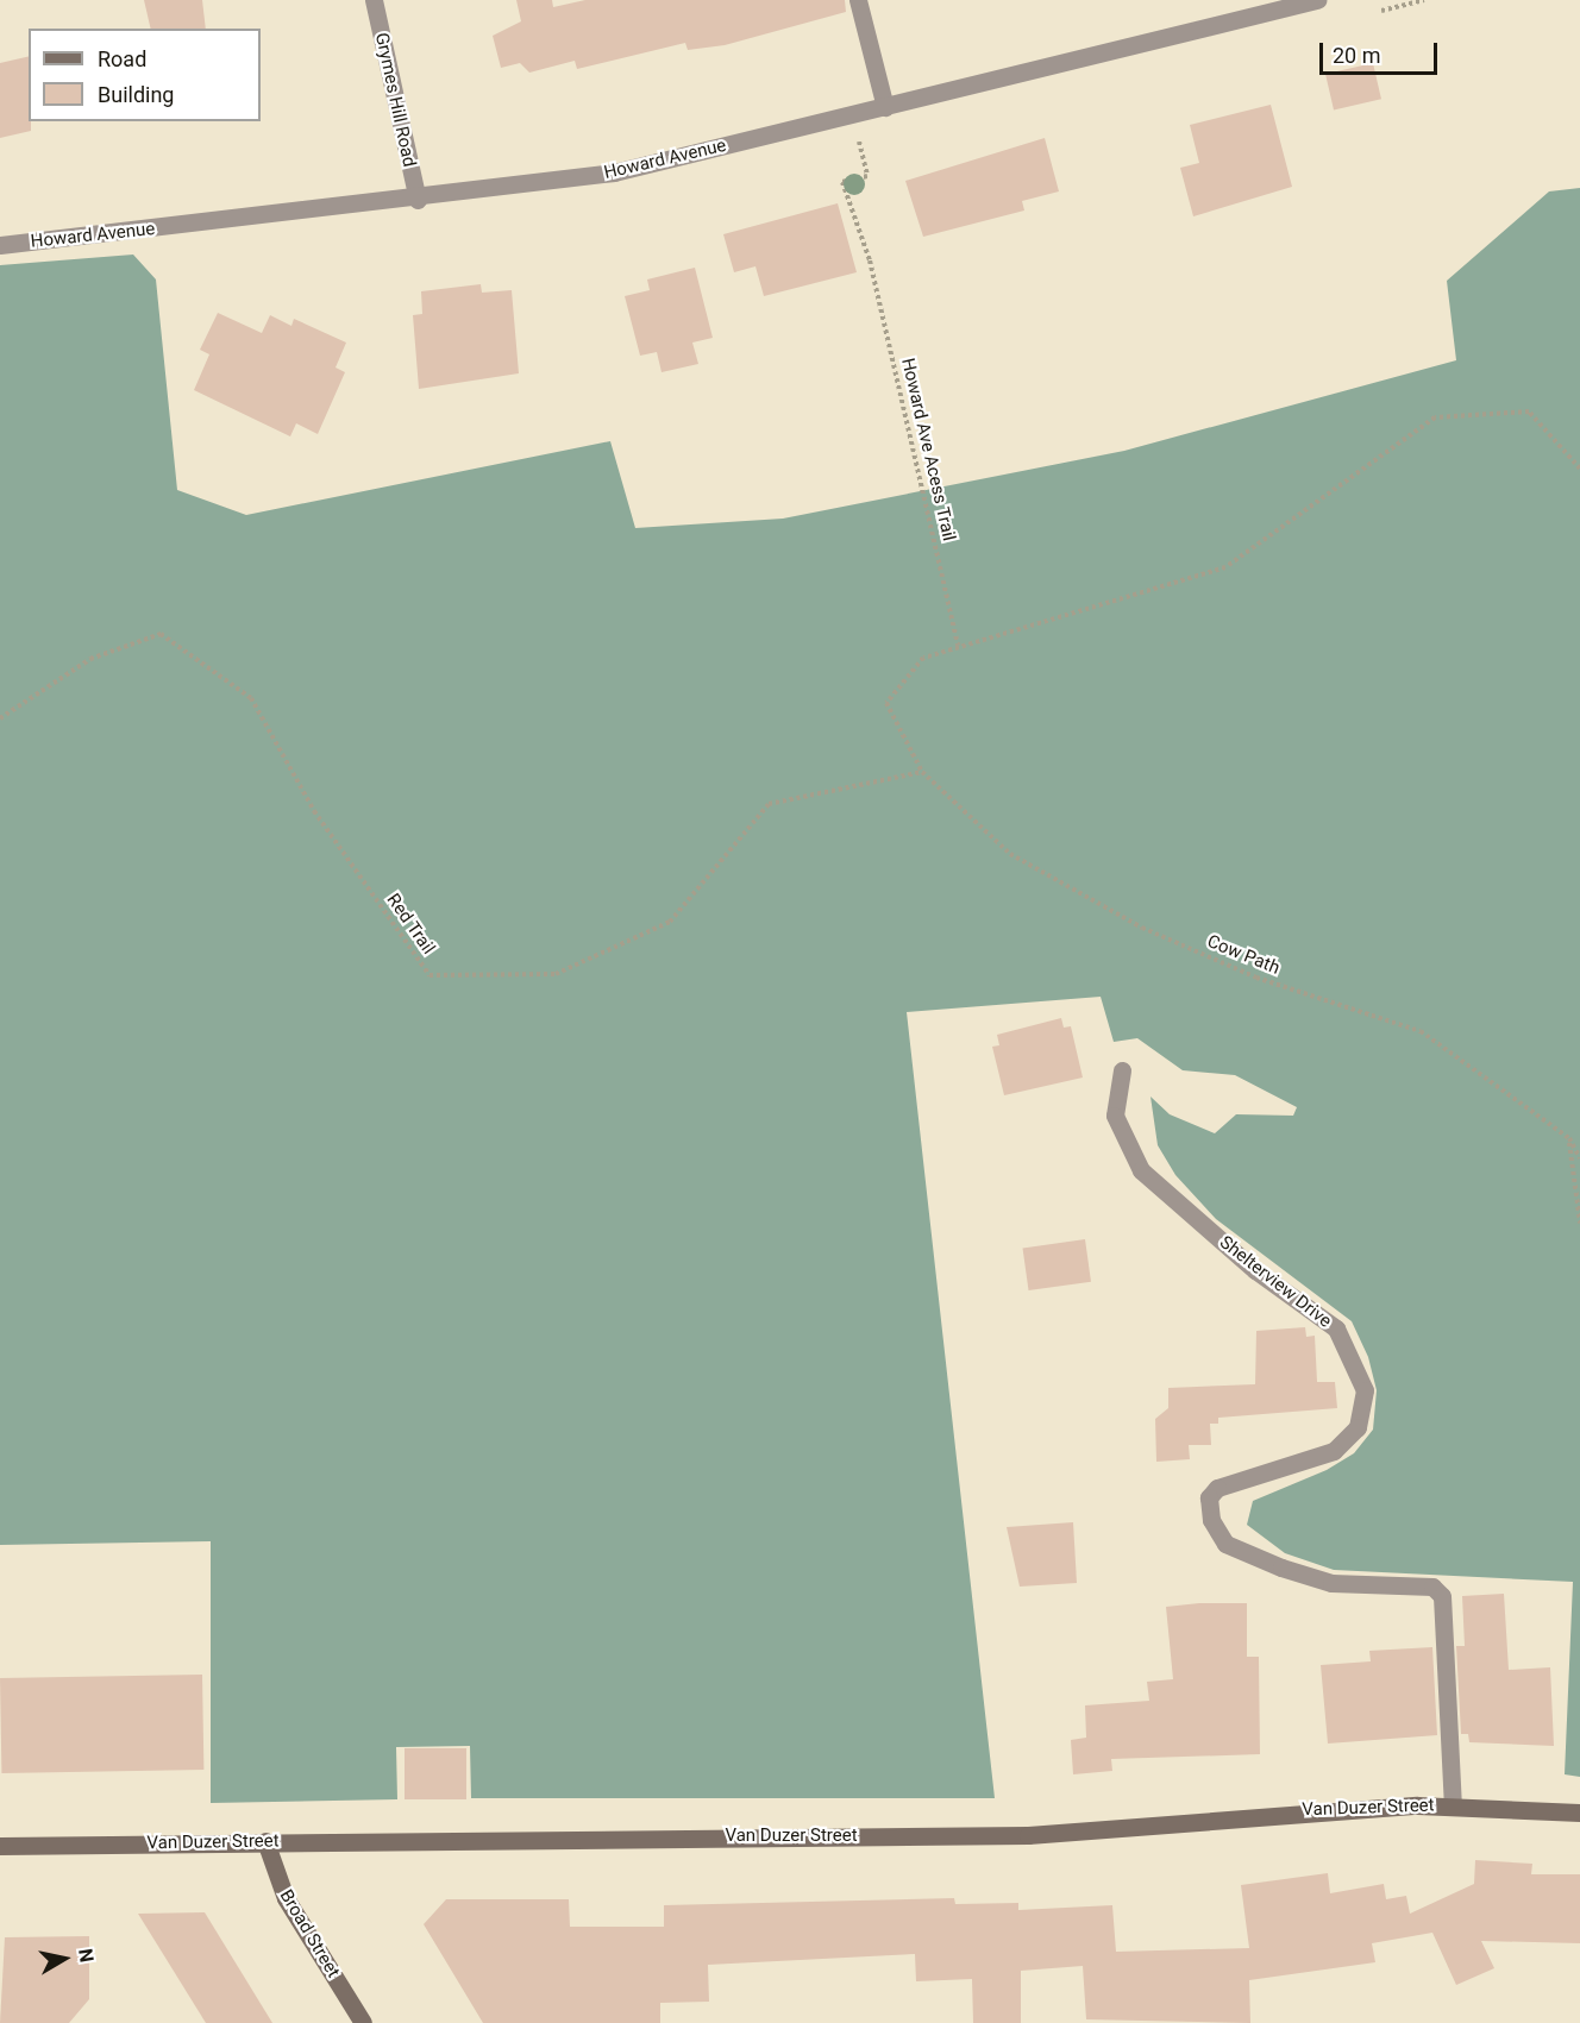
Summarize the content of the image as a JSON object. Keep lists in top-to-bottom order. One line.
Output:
{"streets":{"main road":["Van Duzer Street","Broad Street"],"street":["Grymes Hill Road","Howard Avenue","Shelterview Drive"],"path":["Howard Ave Acess Trail","Red Trail","Cow Path"]},"crossings":[["Grymes Hill Road","Howard Avenue"],["Howard Ave Acess Trail","Cow Path"],["Red Trail","Cow Path"],["Shelterview Drive","Van Duzer Street"],["Van Duzer Street","Broad Street"]],"legend":["Road","Building"],"scale_bar":"20 m","north":"right"}
